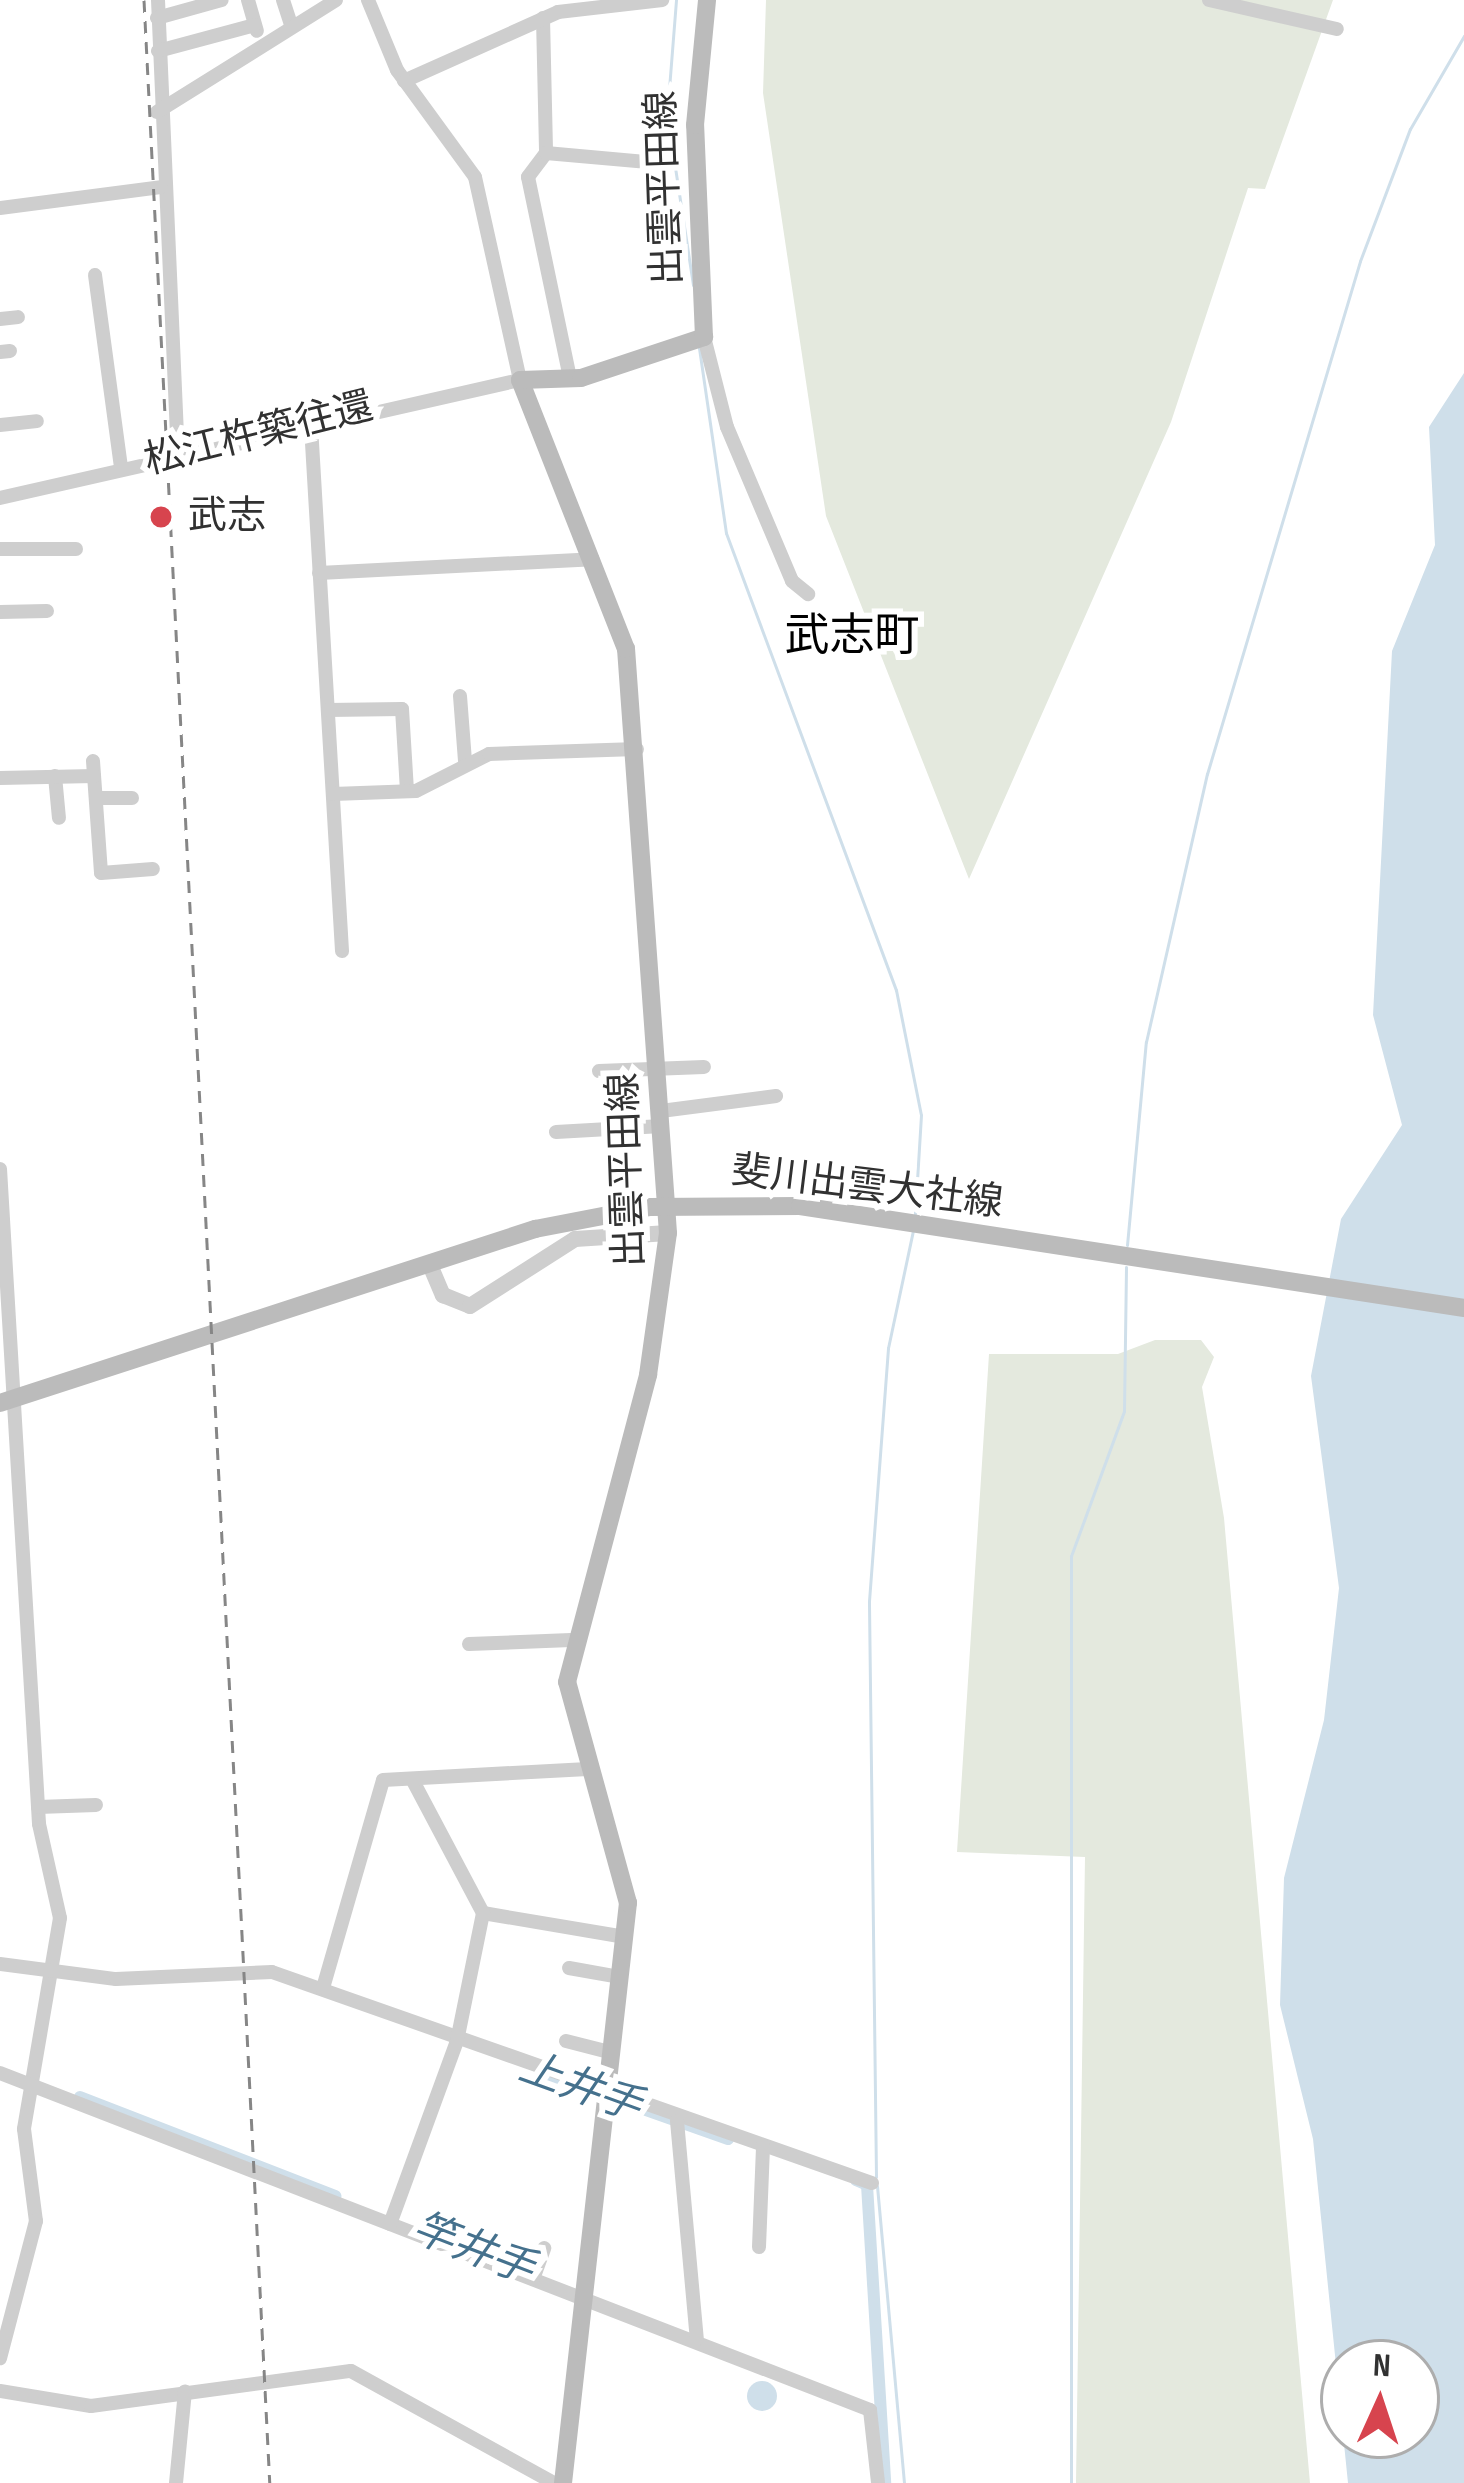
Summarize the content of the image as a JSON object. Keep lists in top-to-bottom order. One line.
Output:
{"streets":{"main road":["出雲平田線","斐川出雲大社線"],"street":["松江杵築往還"]},"crossings":[["出雲平田線","松江杵築往還"]],"districts":["武志町"],"water":["上井手","竿井手"],"places":["武志"],"north":"top"}
